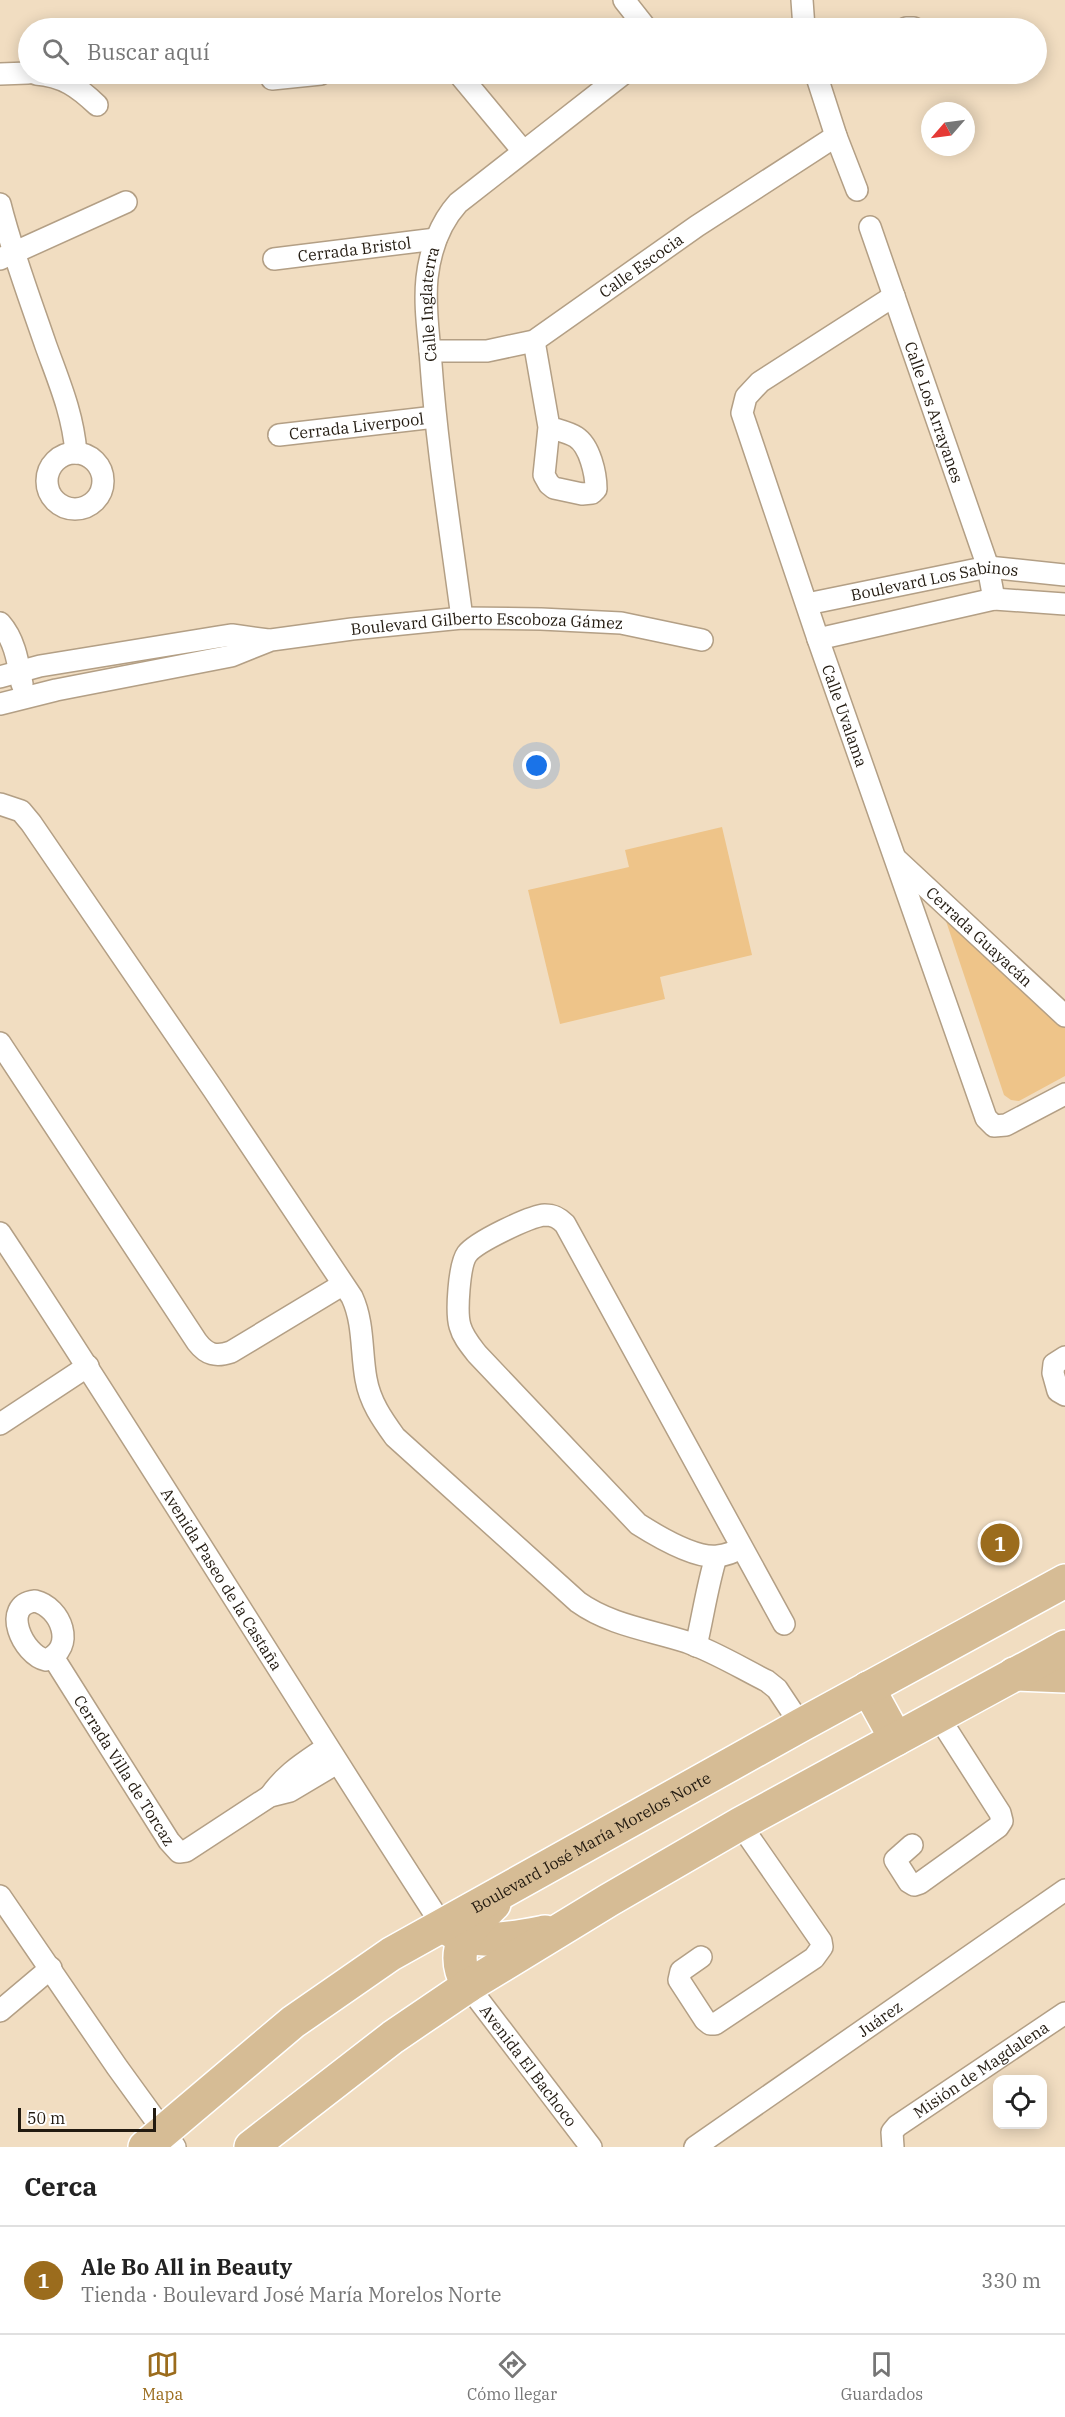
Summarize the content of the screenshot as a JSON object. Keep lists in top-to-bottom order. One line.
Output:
{"streets":{"main road":["Boulevard José María Morelos Norte"],"street":["Cerrada Bristol","Calle Escocia","Calle Inglaterra","Calle Los Arrayanes","Cerrada Liverpool","Boulevard Los Sabinos","Boulevard Gilberto Escoboza Gámez","Calle Uvalama","Cerrada Guayacán","Avenida Paseo de la Castaña","Cerrada Villa de Torcaz","Juárez","Avenida El Bachoco","Misión de Magdalena"]},"crossings":[["Cerrada Bristol","Calle Inglaterra"],["Calle Escocia","Calle Inglaterra"],["Calle Inglaterra","Cerrada Liverpool"],["Calle Inglaterra","Boulevard Gilberto Escoboza Gámez"],["Calle Los Arrayanes","Boulevard Los Sabinos"],["Calle Los Arrayanes","Calle Uvalama"],["Boulevard Los Sabinos","Calle Uvalama"],["Calle Uvalama","Cerrada Guayacán"],["Avenida Paseo de la Castaña","Cerrada Villa de Torcaz"],["Avenida Paseo de la Castaña","Boulevard José María Morelos Norte"]],"scale_bar":"50 m","north":"bottom left","page":{"search":"Buscar aquí","pins":"1","scale":"50 m","heading":"Cerca","list":[{"mark":"1","name":"Ale Bo All in Beauty","note":"Tienda · Boulevard José María Morelos Norte","value":"330 m"}],"nav":["Mapa","Cómo llegar","Guardados"]}}
